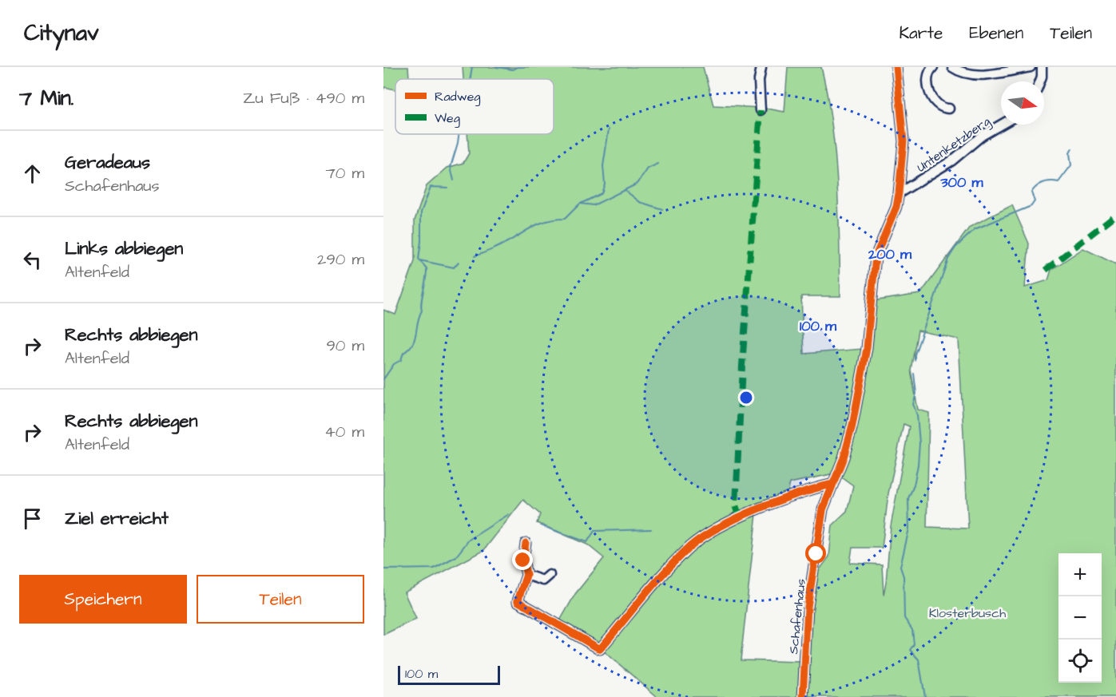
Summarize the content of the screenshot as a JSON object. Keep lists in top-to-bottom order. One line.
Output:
{"streets":{"street":["Untenketzberg","Schafenhaus"]},"crossings":[["Untenketzberg","Schafenhaus"]],"parks":["Klosterbusch"],"legend":["Radweg","Weg"],"scale_bar":"100 m","north":"right","page":{"header":"Citynav","nav":["Karte","Ebenen","Teilen"],"heading":["7 Min.","Zu Fuß · 490 m"],"list":[["Geradeaus","Schafenhaus","70 m"],["Links abbiegen","Altenfeld","290 m"],["Rechts abbiegen","Altenfeld","90 m"],["Rechts abbiegen","Altenfeld","40 m"],"Ziel erreicht"],"map_buttons":["+","−"],"buttons":["Speichern","Teilen"],"scale":"100 m"},"rings":["300 m","200 m","100 m"]}
